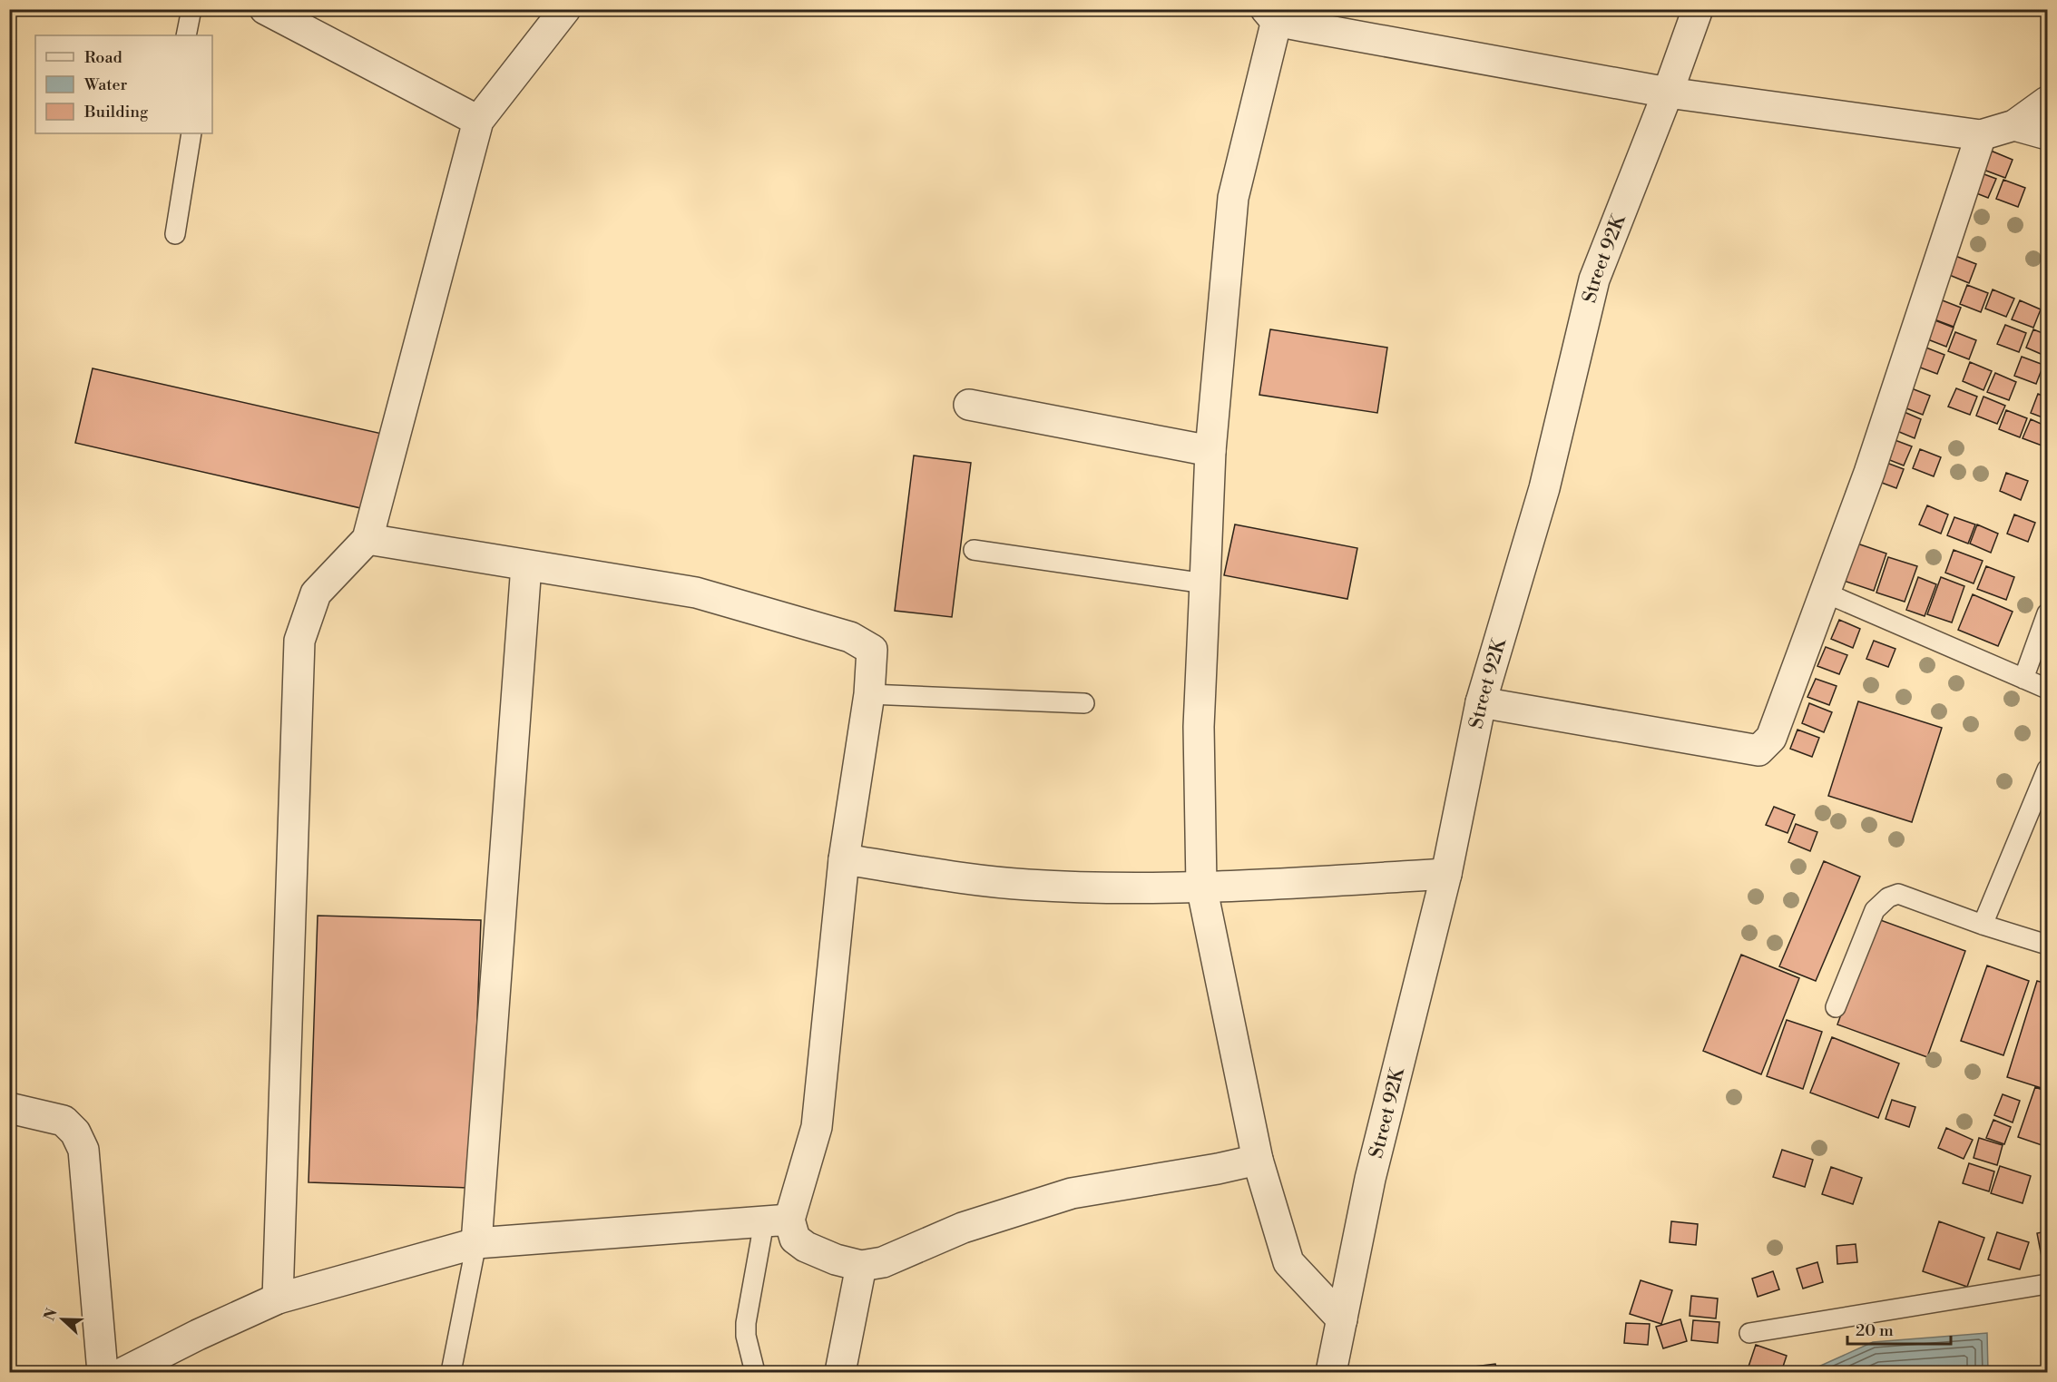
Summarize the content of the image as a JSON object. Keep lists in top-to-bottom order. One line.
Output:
{"streets":{"street":["Street 92K"]},"legend":["Road","Water","Building"],"scale_bar":"20 m","north":"left"}
